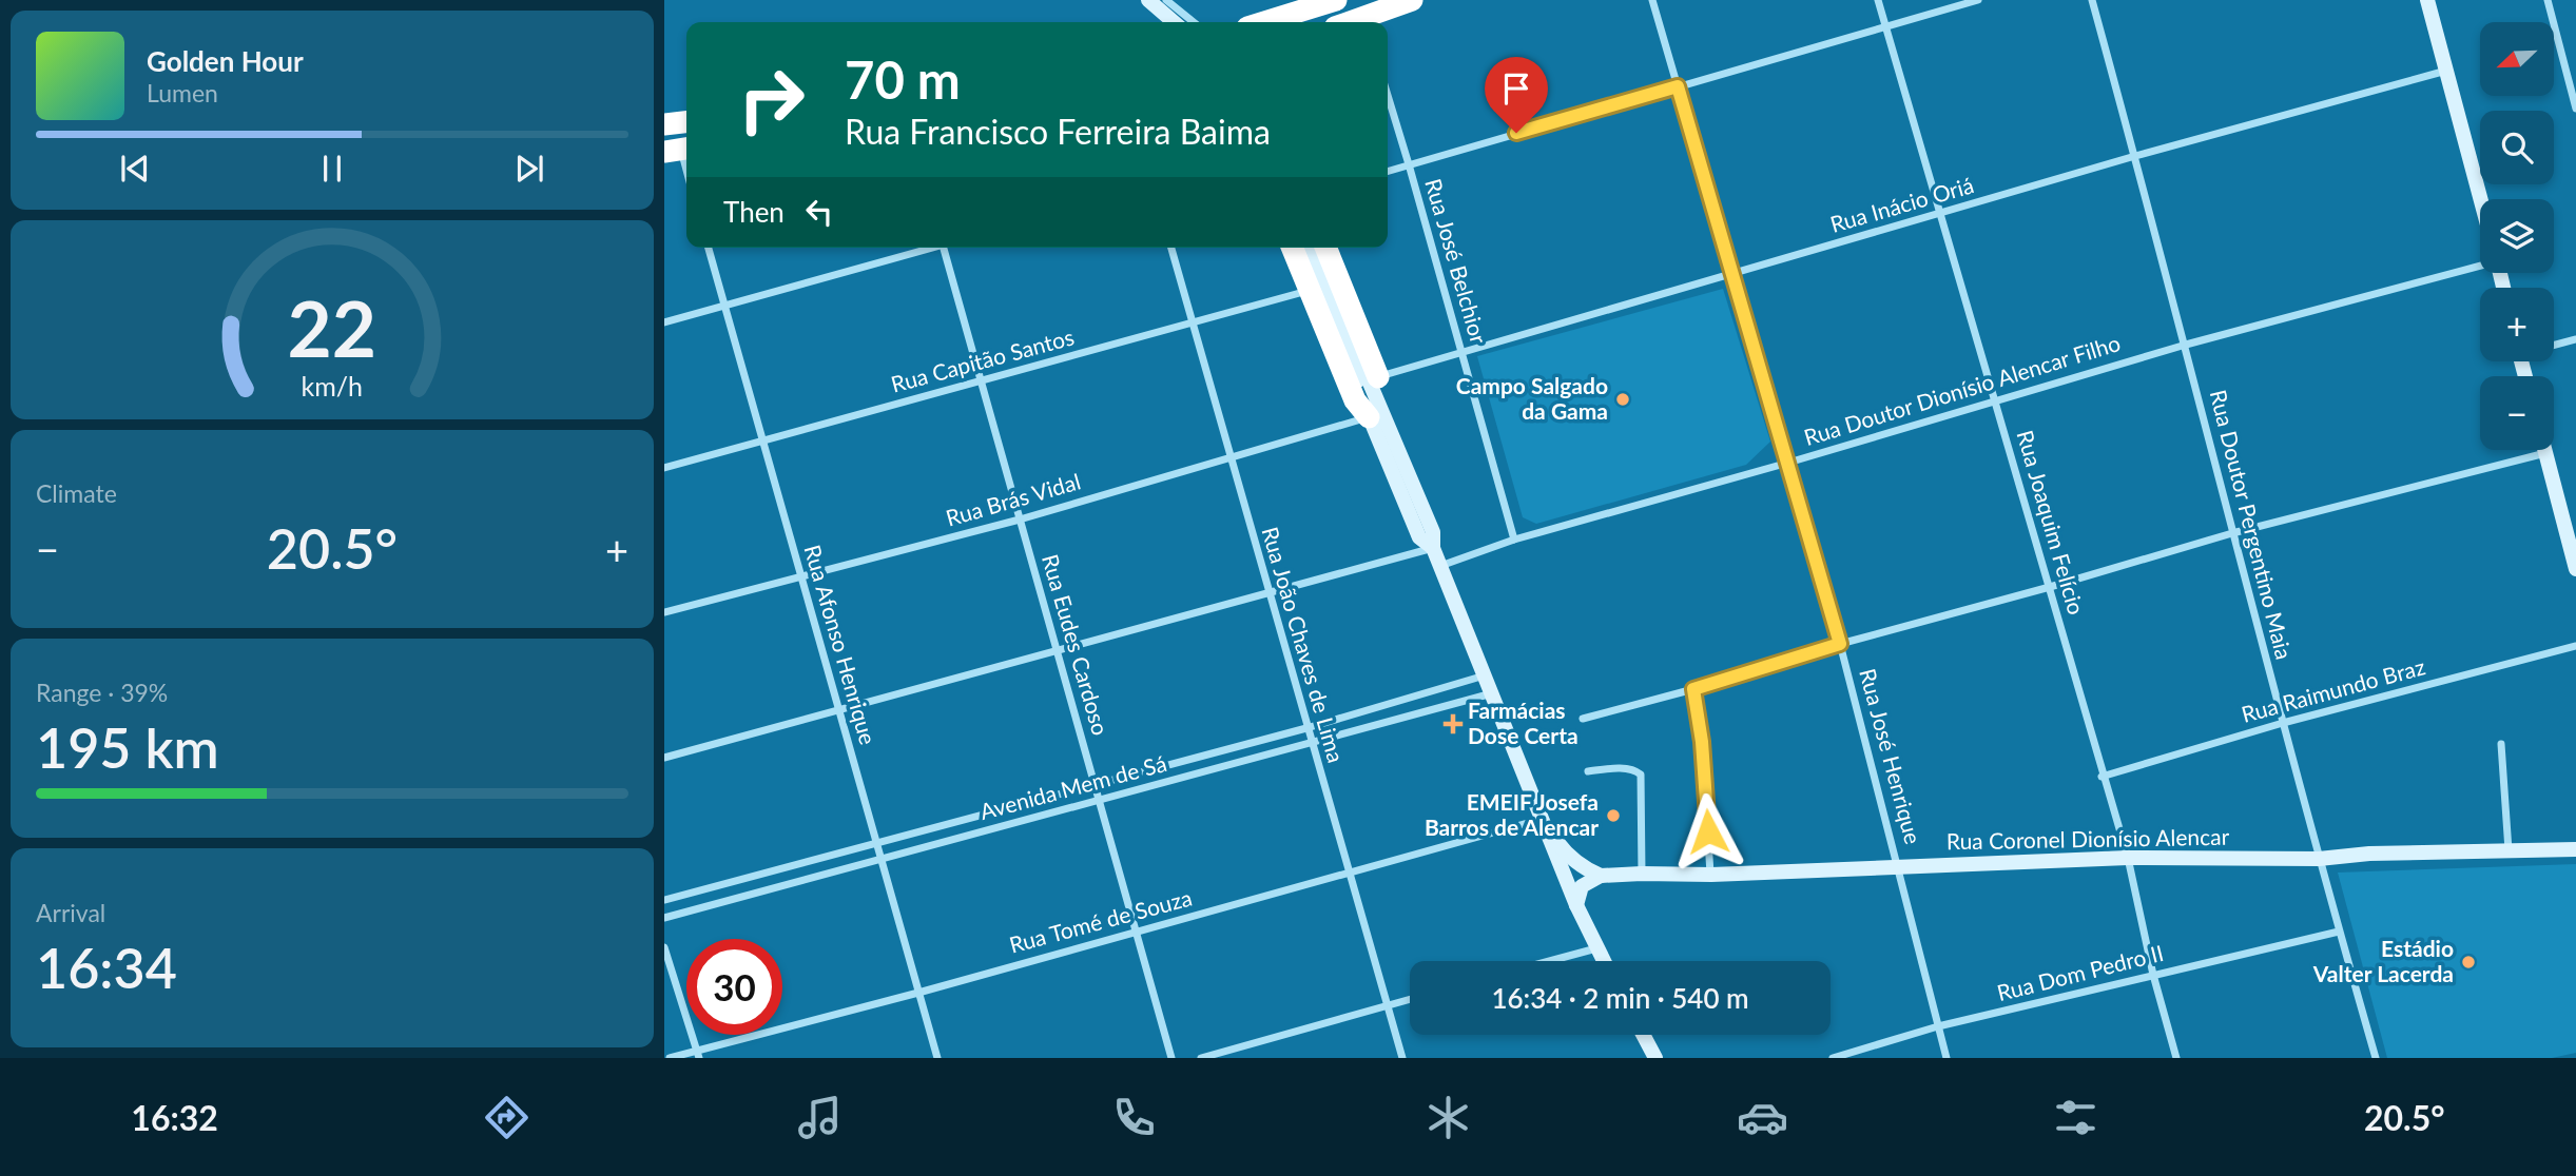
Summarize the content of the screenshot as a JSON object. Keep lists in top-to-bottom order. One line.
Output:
{"streets":{"main road":["Rua Coronel Dionísio Alencar"],"street":["Rua Inácio Oriá","Rua José Belchior","Rua Capitão Santos","Rua Doutor Dionísio Alencar Filho","Rua Brás Vidal","Rua Joaquim Felício","Rua Doutor Pergentino Maia","Rua Afonso Henrique","Rua Eudes Cardoso","Rua João Chaves de Lima","Rua Raimundo Braz","Rua José Henrique","Avenida Mem de Sá","Rua Tomé de Souza","Rua Dom Pedro II"]},"crossings":[["Rua Inácio Oriá","Rua José Belchior"],["Rua Inácio Oriá","Rua Joaquim Felício"],["Rua Inácio Oriá","Rua Doutor Pergentino Maia"],["Rua Inácio Oriá","Rua José Henrique"],["Rua José Belchior","Rua Doutor Dionísio Alencar Filho"],["Rua Capitão Santos","Rua Afonso Henrique"],["Rua Capitão Santos","Rua Eudes Cardoso"],["Rua Capitão Santos","Rua João Chaves de Lima"],["Rua Doutor Dionísio Alencar Filho","Rua Joaquim Felício"],["Rua Doutor Dionísio Alencar Filho","Rua Doutor Pergentino Maia"],["Rua Doutor Dionísio Alencar Filho","Rua José Henrique"],["Rua Brás Vidal","Rua Afonso Henrique"],["Rua Brás Vidal","Rua Eudes Cardoso"],["Rua Brás Vidal","Rua João Chaves de Lima"],["Rua Joaquim Felício","Rua Raimundo Braz"],["Rua Joaquim Felício","Rua Coronel Dionísio Alencar"],["Rua Joaquim Felício","Rua Dom Pedro II"],["Rua Doutor Pergentino Maia","Rua Raimundo Braz"],["Rua Doutor Pergentino Maia","Rua Coronel Dionísio Alencar"],["Rua Doutor Pergentino Maia","Rua Dom Pedro II"],["Rua Afonso Henrique","Avenida Mem de Sá"],["Rua Afonso Henrique","Rua Tomé de Souza"],["Rua Eudes Cardoso","Avenida Mem de Sá"],["Rua Eudes Cardoso","Rua Tomé de Souza"],["Rua João Chaves de Lima","Avenida Mem de Sá"],["Rua João Chaves de Lima","Rua Tomé de Souza"],["Rua José Henrique","Rua Coronel Dionísio Alencar"],["Rua José Henrique","Rua Dom Pedro II"]],"places":{"other":["Campo Salgado da Gama","EMEIF Josefa Barros de Alencar","Estádio Valter Lacerda"],"health":["Farmácias Dose Certa"]},"north":"bottom left","page":{"map_buttons":["+","−"],"turn":["70 m","Rua Francisco Ferreira Baima"],"song":["Golden Hour","Lumen"],"then":"Then","tile":["Climate",["Range · 39%","195 km"],["Arrival","16:34"]],"heat":["−","20.5°","+"],"limit":"30","trip":"16:34 · 2 min · 540 m","tabs":["16:32","20.5°"],"gauge":["22","km/h"]}}
